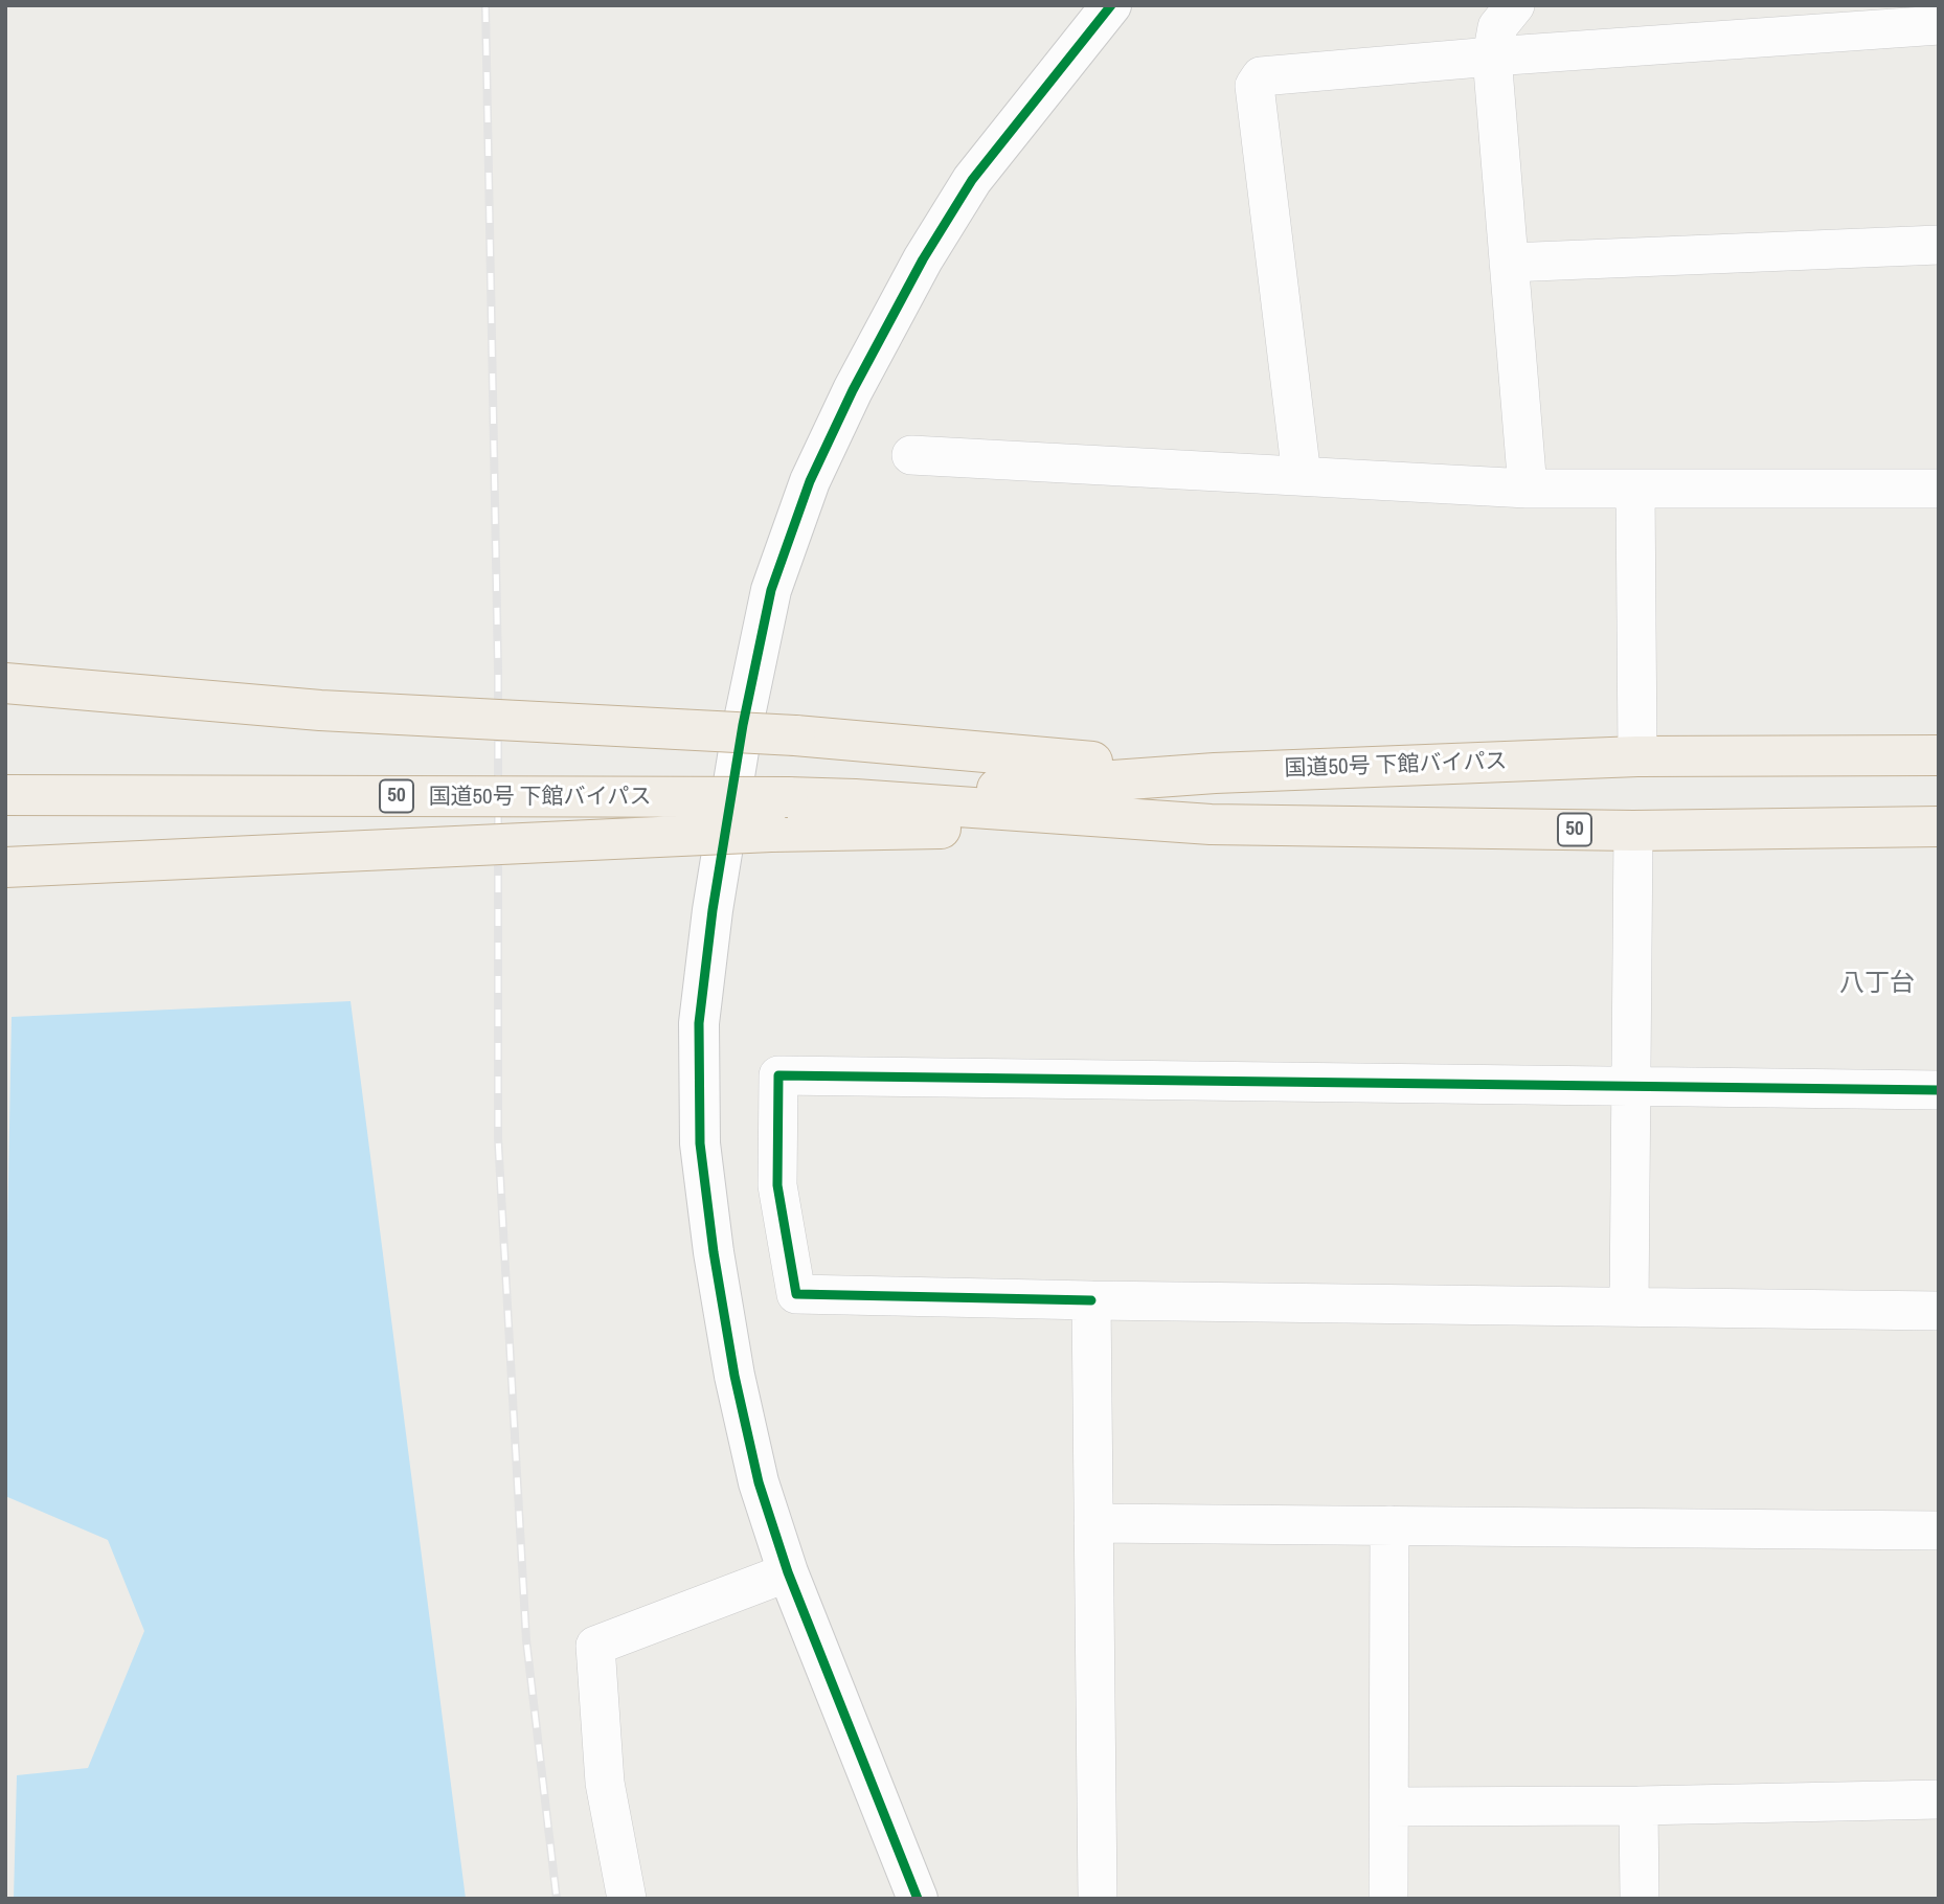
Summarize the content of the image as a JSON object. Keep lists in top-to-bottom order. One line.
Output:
{"streets":{"highway":["国道50号 下館バイパス","50"]},"districts":["八丁台"]}
